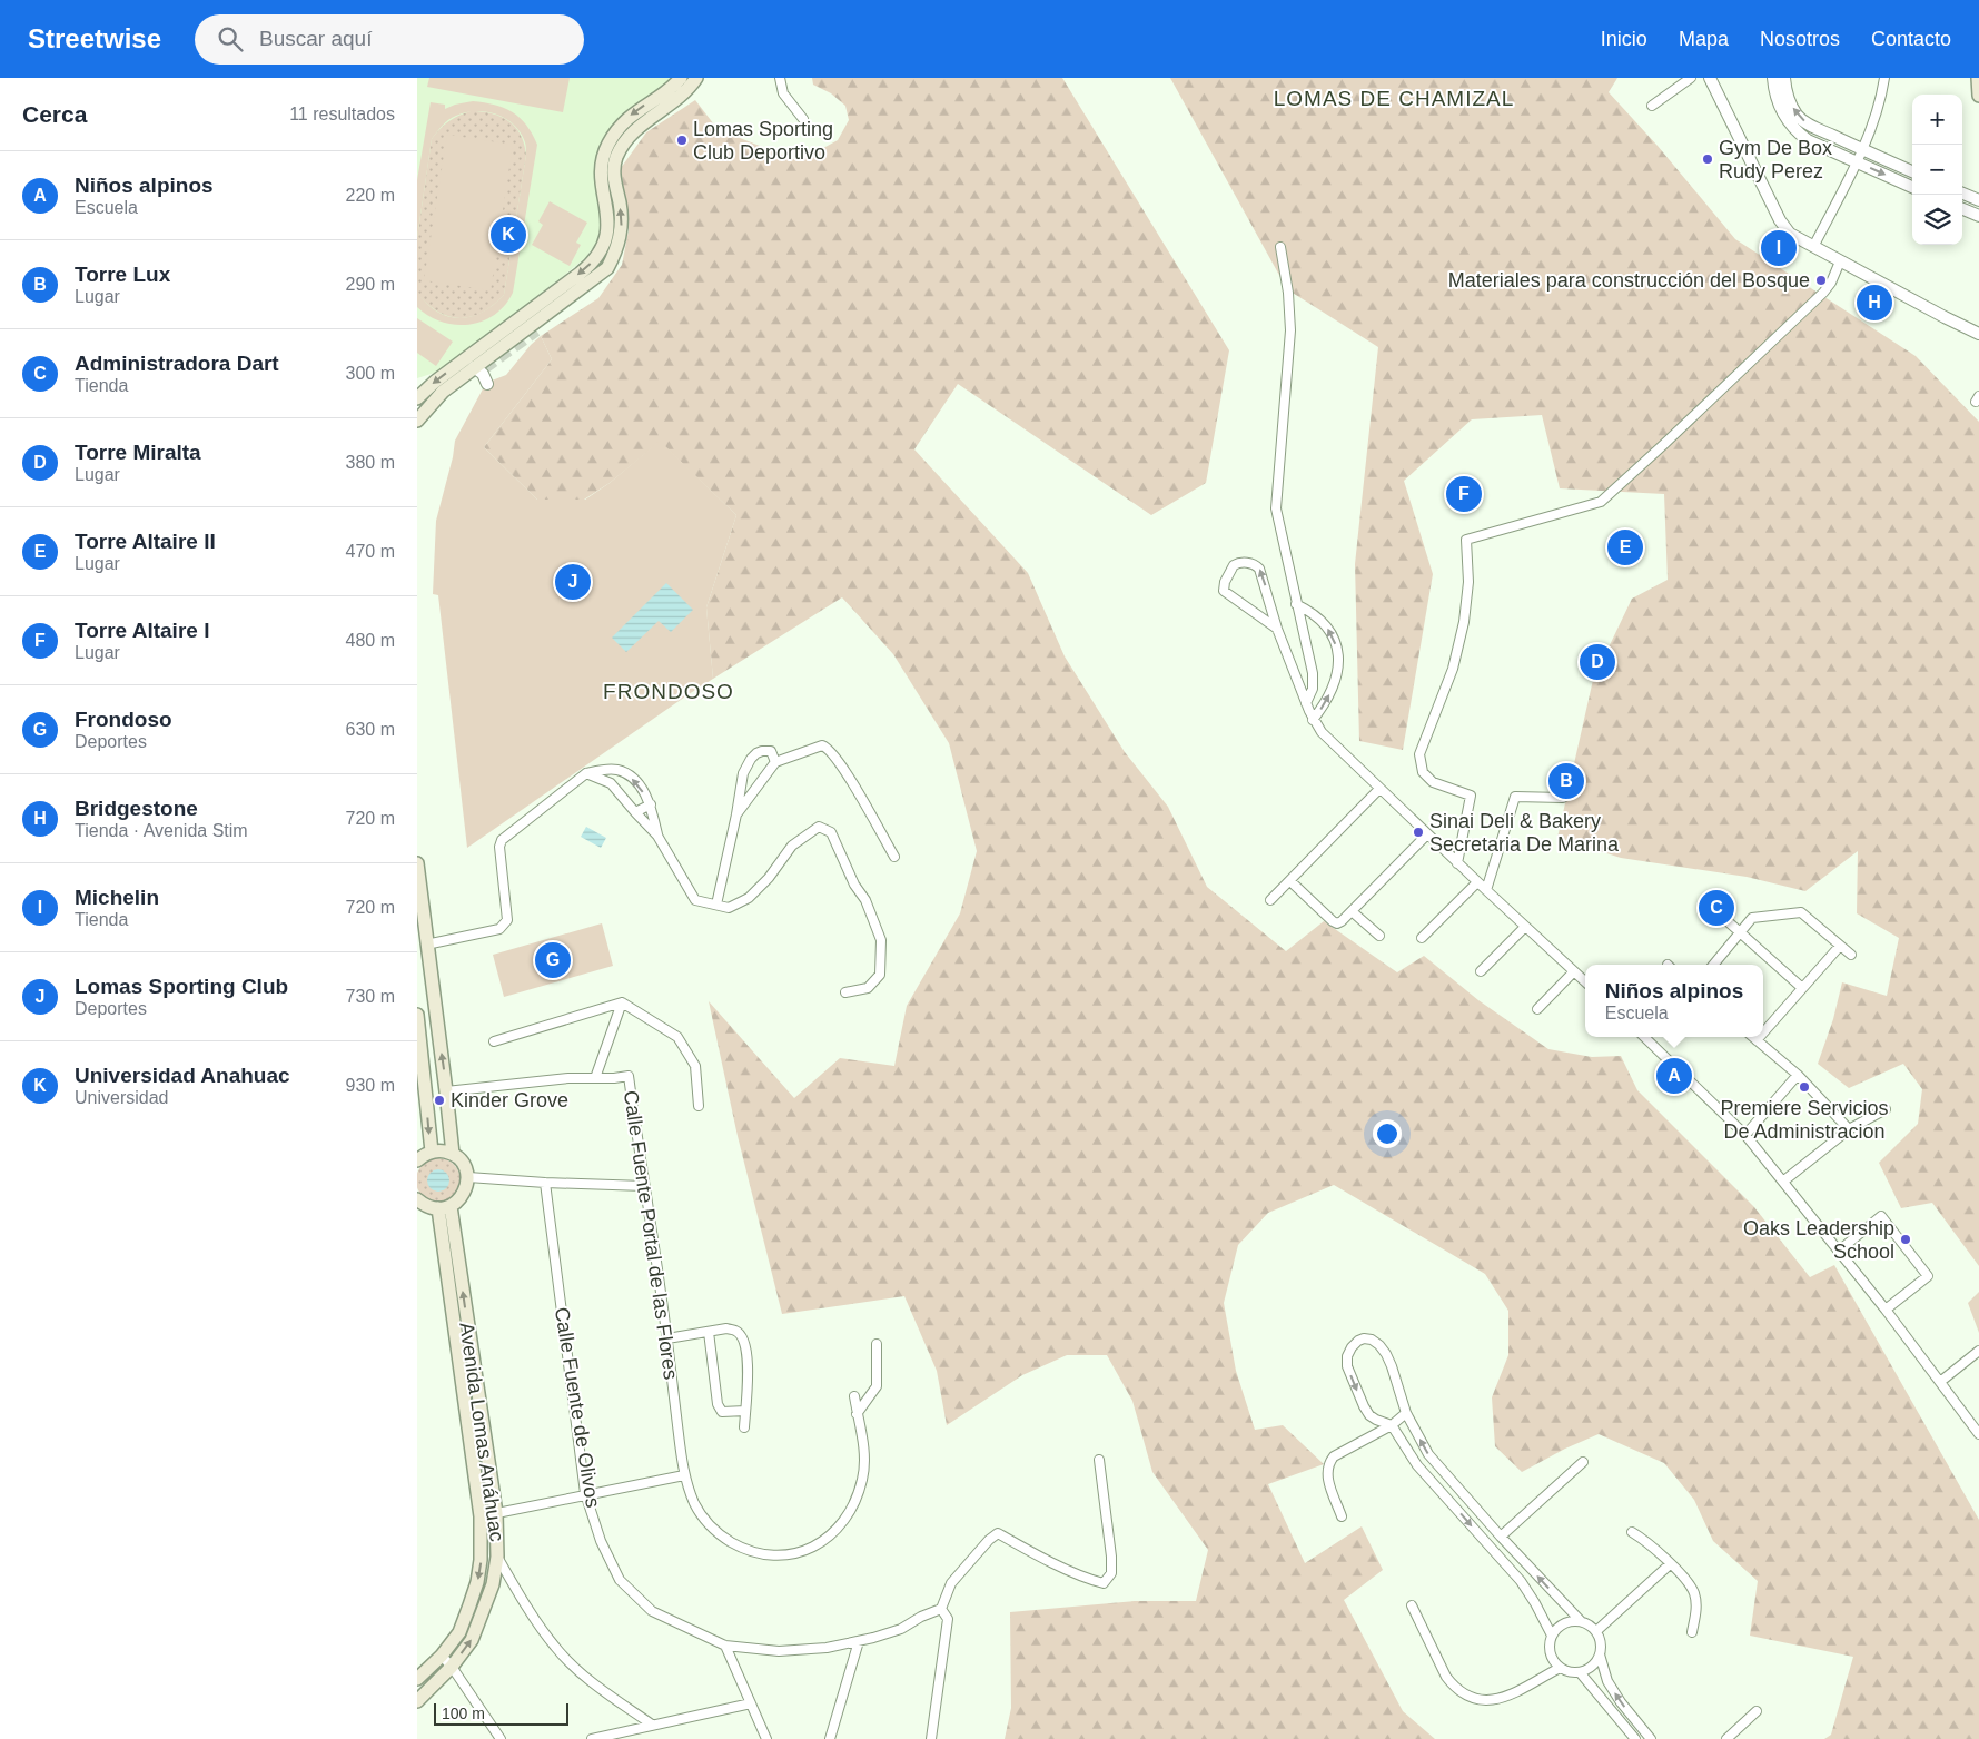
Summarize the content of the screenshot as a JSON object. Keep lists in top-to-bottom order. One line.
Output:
{"streets":{"main road":["Avenida Lomas Anáhuac"],"street":["Calle Fuente Portal de las Flores","Calle Fuente de Olivos"]},"districts":["LOMAS DE CHAMIZAL","FRONDOSO"],"places":["Lomas Sporting Club Deportivo","Gym De Box Rudy Perez","Materiales para construcción del Bosque","Sinai Deli & Bakery Secretaria De Marina","Premiere Servicios De Administracion","Kinder Grove","Oaks Leadership School"],"scale_bar":"100 m","page":{"header":"Streetwise","search":"Buscar aquí","nav":["Inicio","Mapa","Nosotros","Contacto"],"heading":["Cerca","11 resultados"],"map_buttons":["+","−"],"list":[{"mark":"A","name":"Niños alpinos","note":"Escuela","value":"220 m"},{"mark":"B","name":"Torre Lux","note":"Lugar","value":"290 m"},{"mark":"C","name":"Administradora Dart","note":"Tienda","value":"300 m"},{"mark":"D","name":"Torre Miralta","note":"Lugar","value":"380 m"},{"mark":"E","name":"Torre Altaire II","note":"Lugar","value":"470 m"},{"mark":"F","name":"Torre Altaire I","note":"Lugar","value":"480 m"},{"mark":"G","name":"Frondoso","note":"Deportes","value":"630 m"},{"mark":"H","name":"Bridgestone","note":"Tienda · Avenida Stim","value":"720 m"},{"mark":"I","name":"Michelin","note":"Tienda","value":"720 m"},{"mark":"J","name":"Lomas Sporting Club","note":"Deportes","value":"730 m"},{"mark":"K","name":"Universidad Anahuac","note":"Universidad","value":"930 m"}],"pins":["K","I","H","F","E","J","D","B","C","G","A"],"popup":["Niños alpinos","Escuela"],"scale":"100 m"}}
